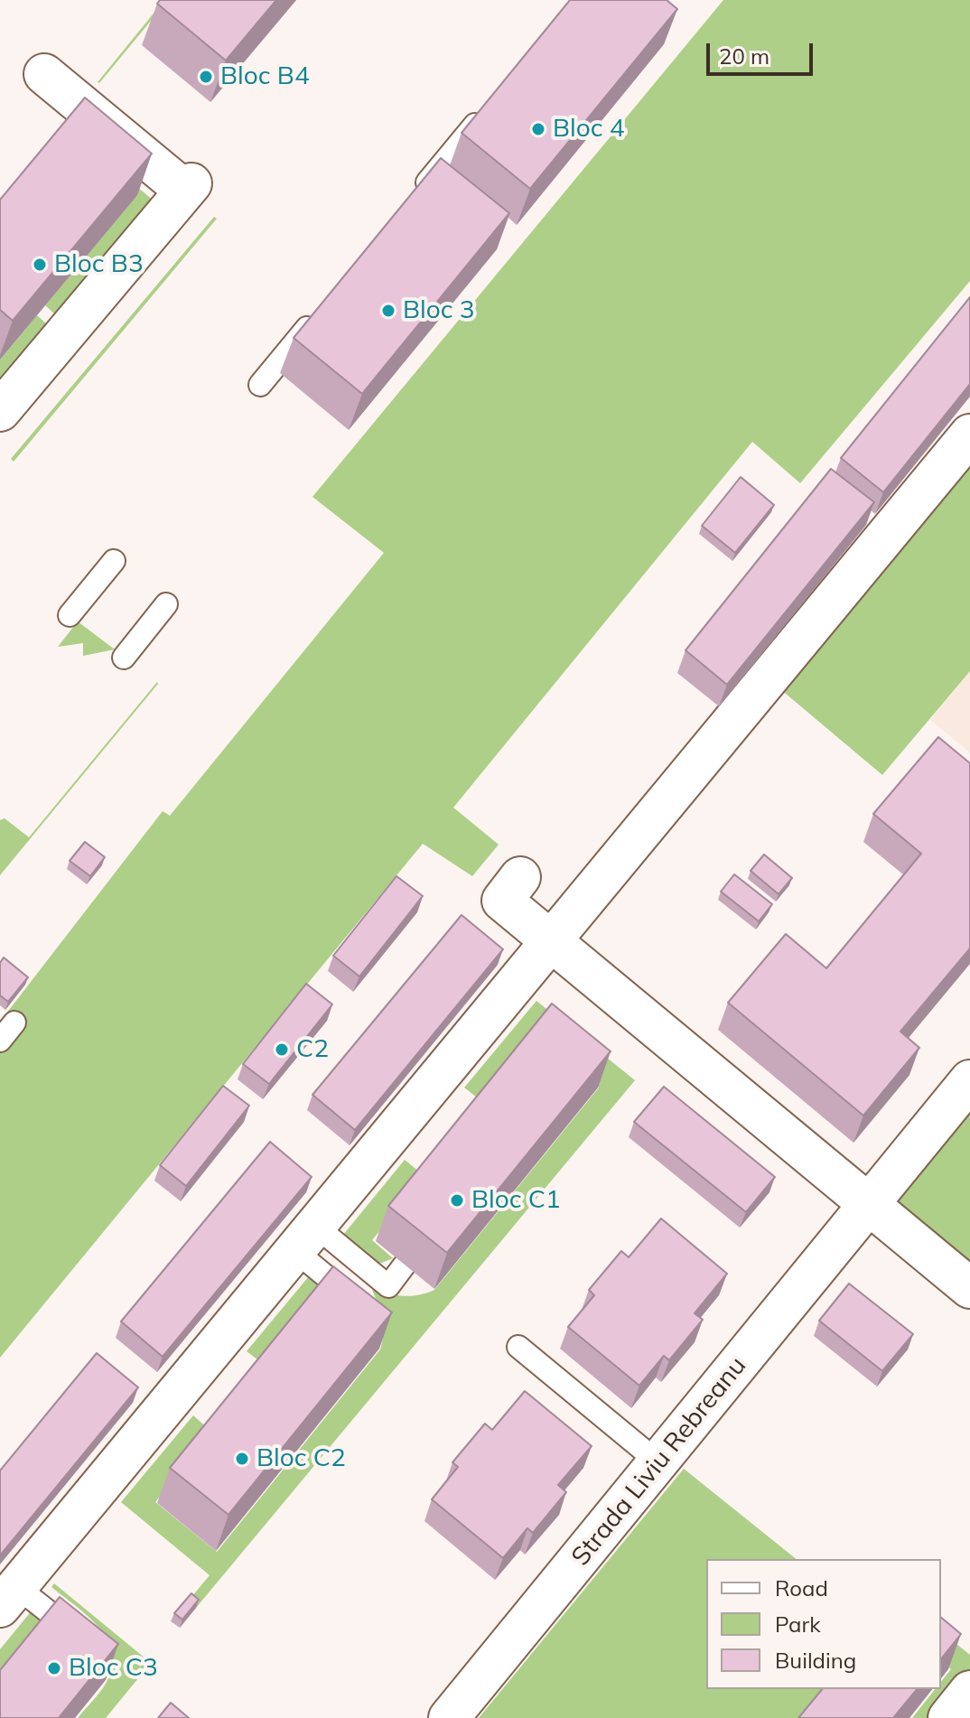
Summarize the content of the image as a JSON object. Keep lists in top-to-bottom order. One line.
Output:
{"streets":{"street":["Strada Liviu Rebreanu"]},"places":["Bloc B4","Bloc 4","Bloc B3","Bloc 3","C2","Bloc C1","Bloc C2","Bloc C3"],"legend":["Road","Park","Building"],"scale_bar":"20 m"}
